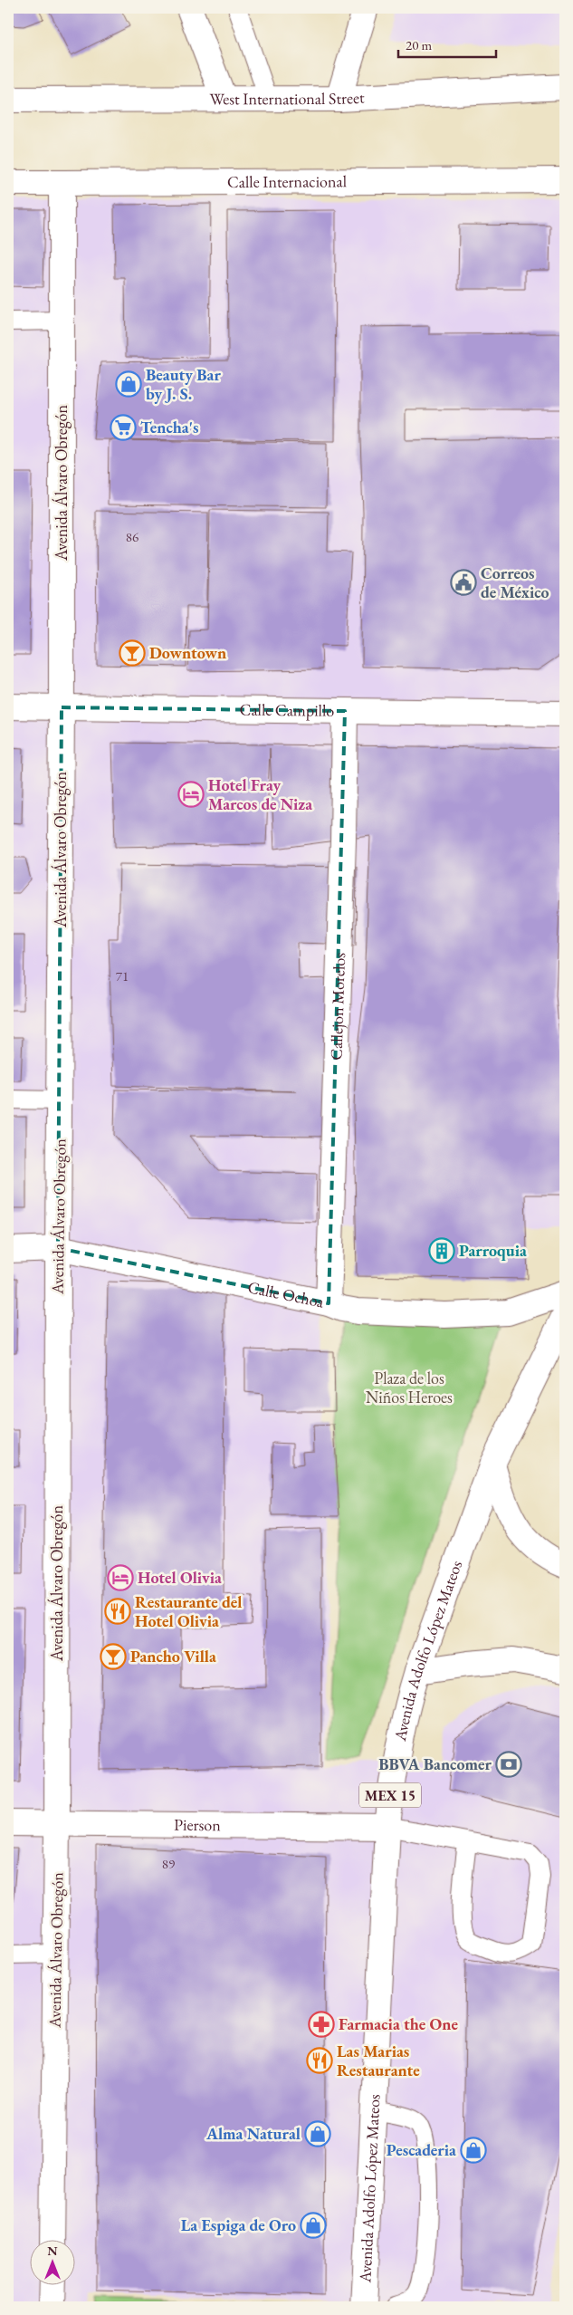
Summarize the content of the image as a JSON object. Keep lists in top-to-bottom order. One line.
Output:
{"streets":{"main road":["West International Street","Calle Internacional","Avenida Álvaro Obregón","Calle Campillo","Callejon Morelos","Calle Ochoa","Avenida Adolfo López Mateos","MEX 15","Pierson"]},"crossings":[["Calle Internacional","Avenida Álvaro Obregón"],["Avenida Álvaro Obregón","Calle Campillo"],["Avenida Álvaro Obregón","Calle Ochoa"],["Avenida Álvaro Obregón","Pierson"],["Calle Campillo","Callejon Morelos"],["Callejon Morelos","Calle Ochoa"],["Avenida Adolfo López Mateos","Pierson"]],"parks":["Plaza de los Niños Heroes"],"places":{"shop":["Beauty Bar by J. S.","Alma Natural","Pescaderia","La Espiga de Oro"],"supermarket":["Tencha's"],"public building":["Correos de México"],"bar":["Downtown","Pancho Villa"],"hotel":["Hotel Fray Marcos de Niza","Hotel Olivia"],"building":["Parroquia"],"restaurant":["Restaurante del Hotel Olivia","Las Marias Restaurante"],"bank":["BBVA Bancomer"],"pharmacy":["Farmacia the One"]},"house_numbers":["86","71","89"],"scale_bar":"20 m","north":"top"}
